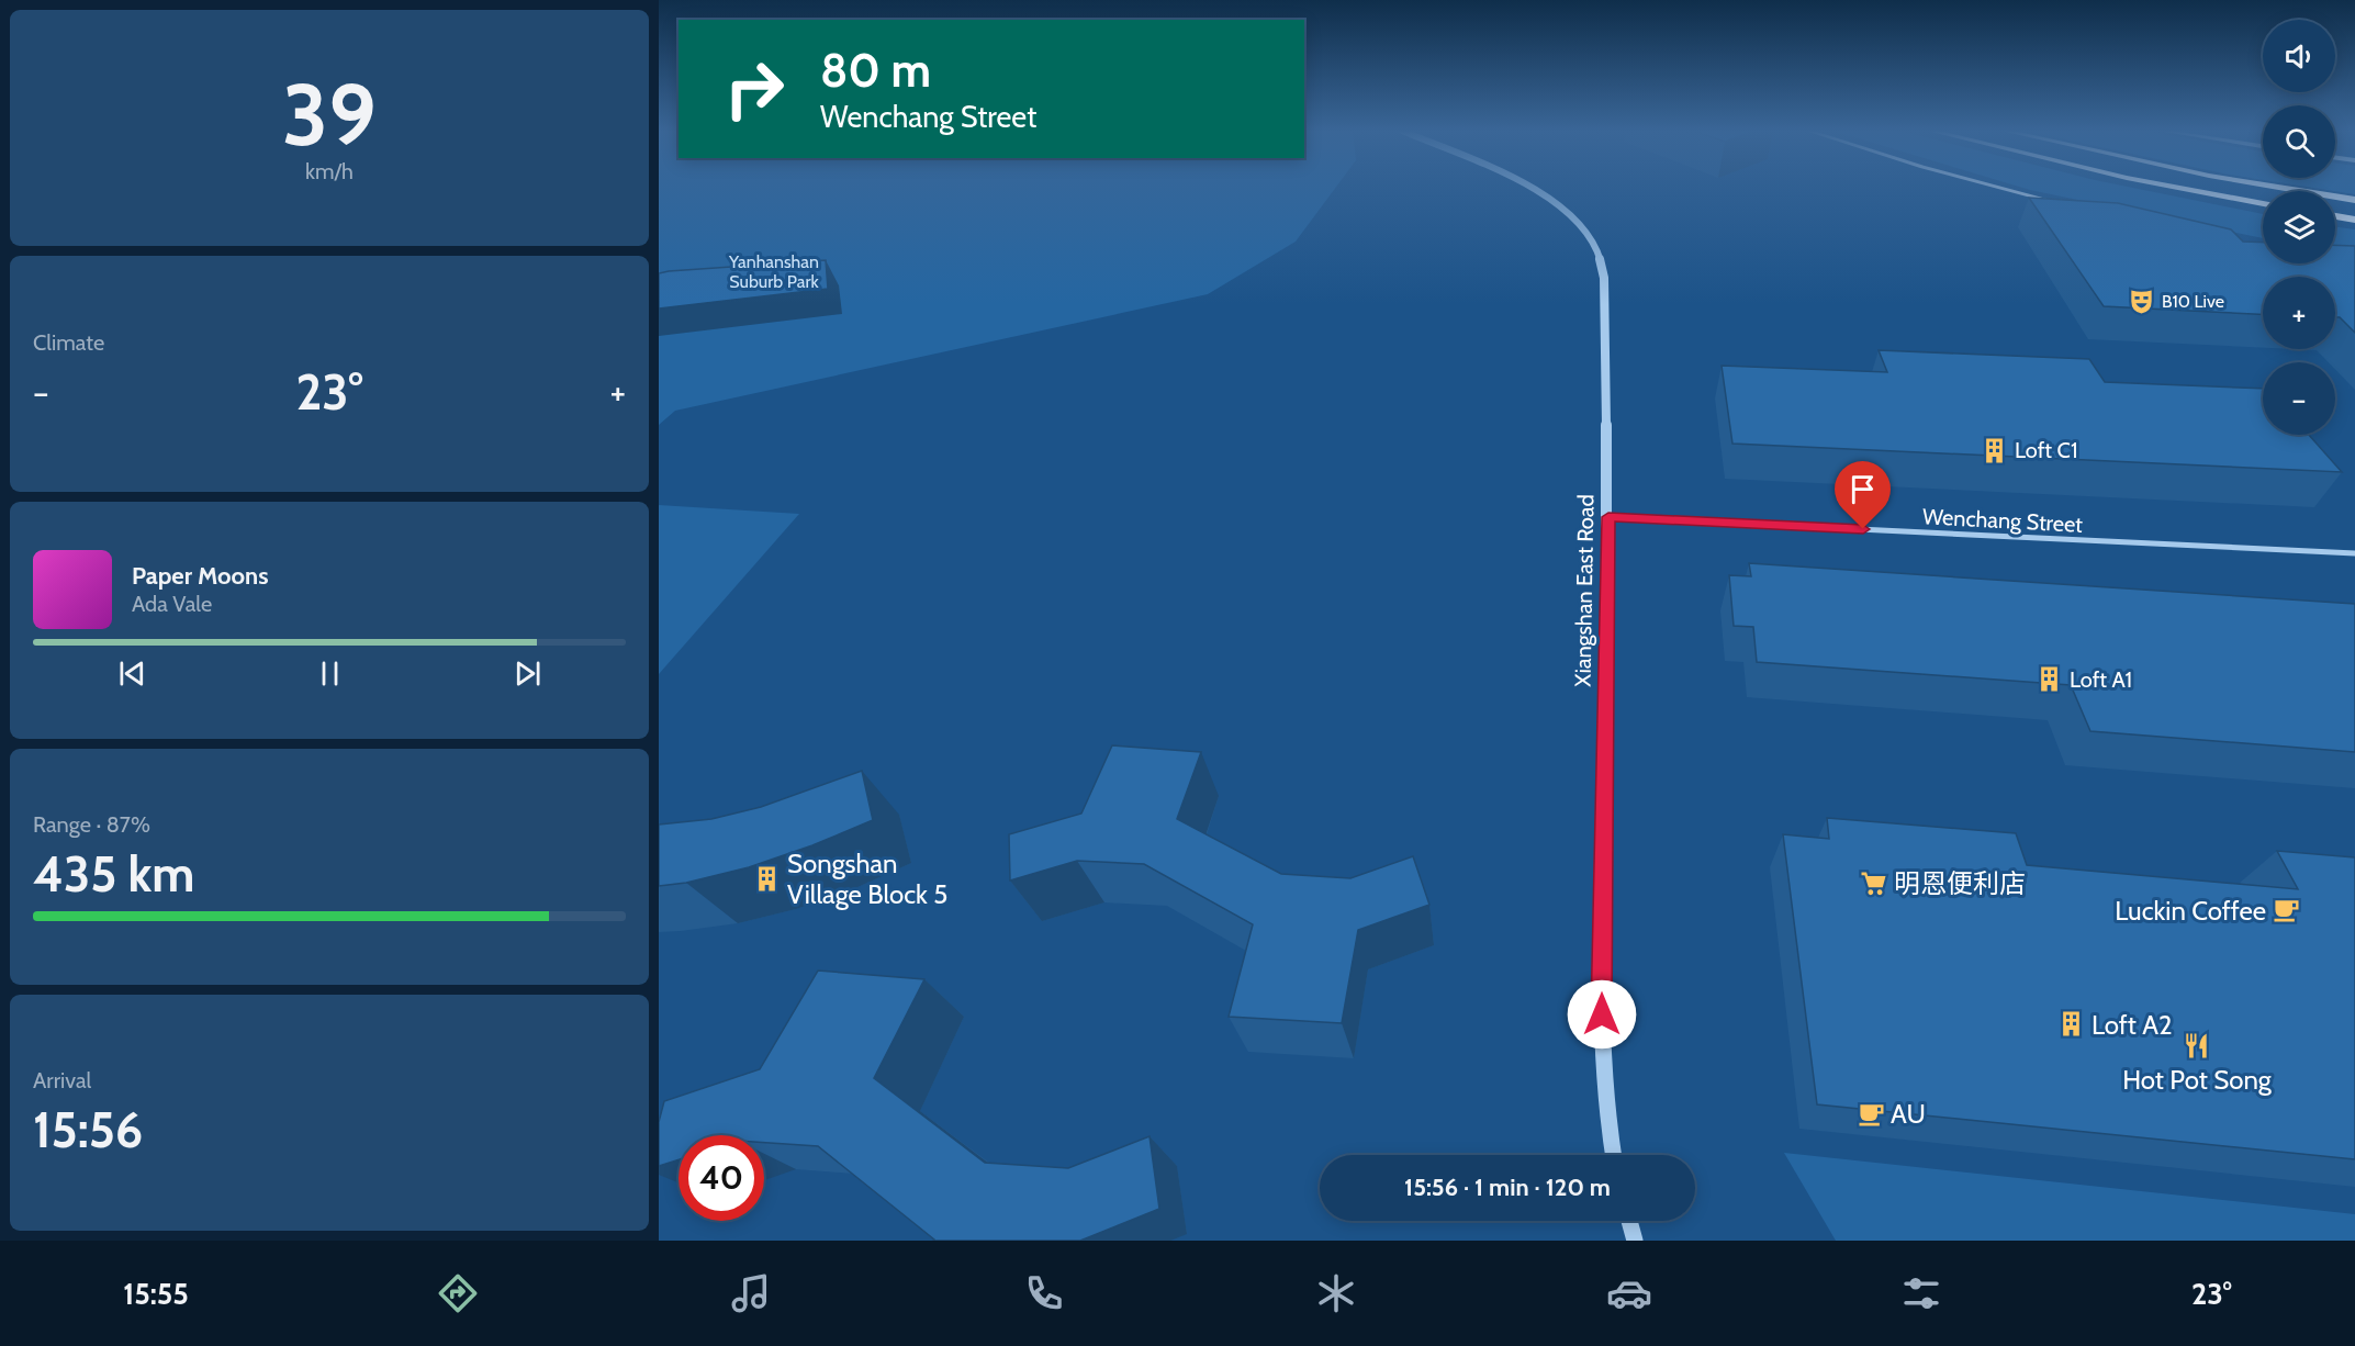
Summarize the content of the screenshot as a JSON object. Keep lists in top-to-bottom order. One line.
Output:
{"streets":{"street":["Wenchang Street","Xiangshan East Road"]},"crossings":[["Wenchang Street","Xiangshan East Road"]],"parks":["Yanhanshan Suburb Park"],"places":{"theatre":["B10 Live"],"building":["Loft C1","Loft A1","Songshan Village Block 5","Loft A2"],"supermarket":["明恩便利店"],"cafe":["Luckin Coffee","AU"],"restaurant":["Hot Pot Song"]},"page":{"tile":[["39","km/h"],"Climate",["Range · 87%","435 km"],["Arrival","15:56"]],"map_buttons":["+","−"],"turn":["80 m","Wenchang Street"],"heat":["−","23°","+"],"song":["Paper Moons","Ada Vale"],"limit":"40","trip":"15:56 · 1 min · 120 m","tabs":["15:55","23°"]}}
